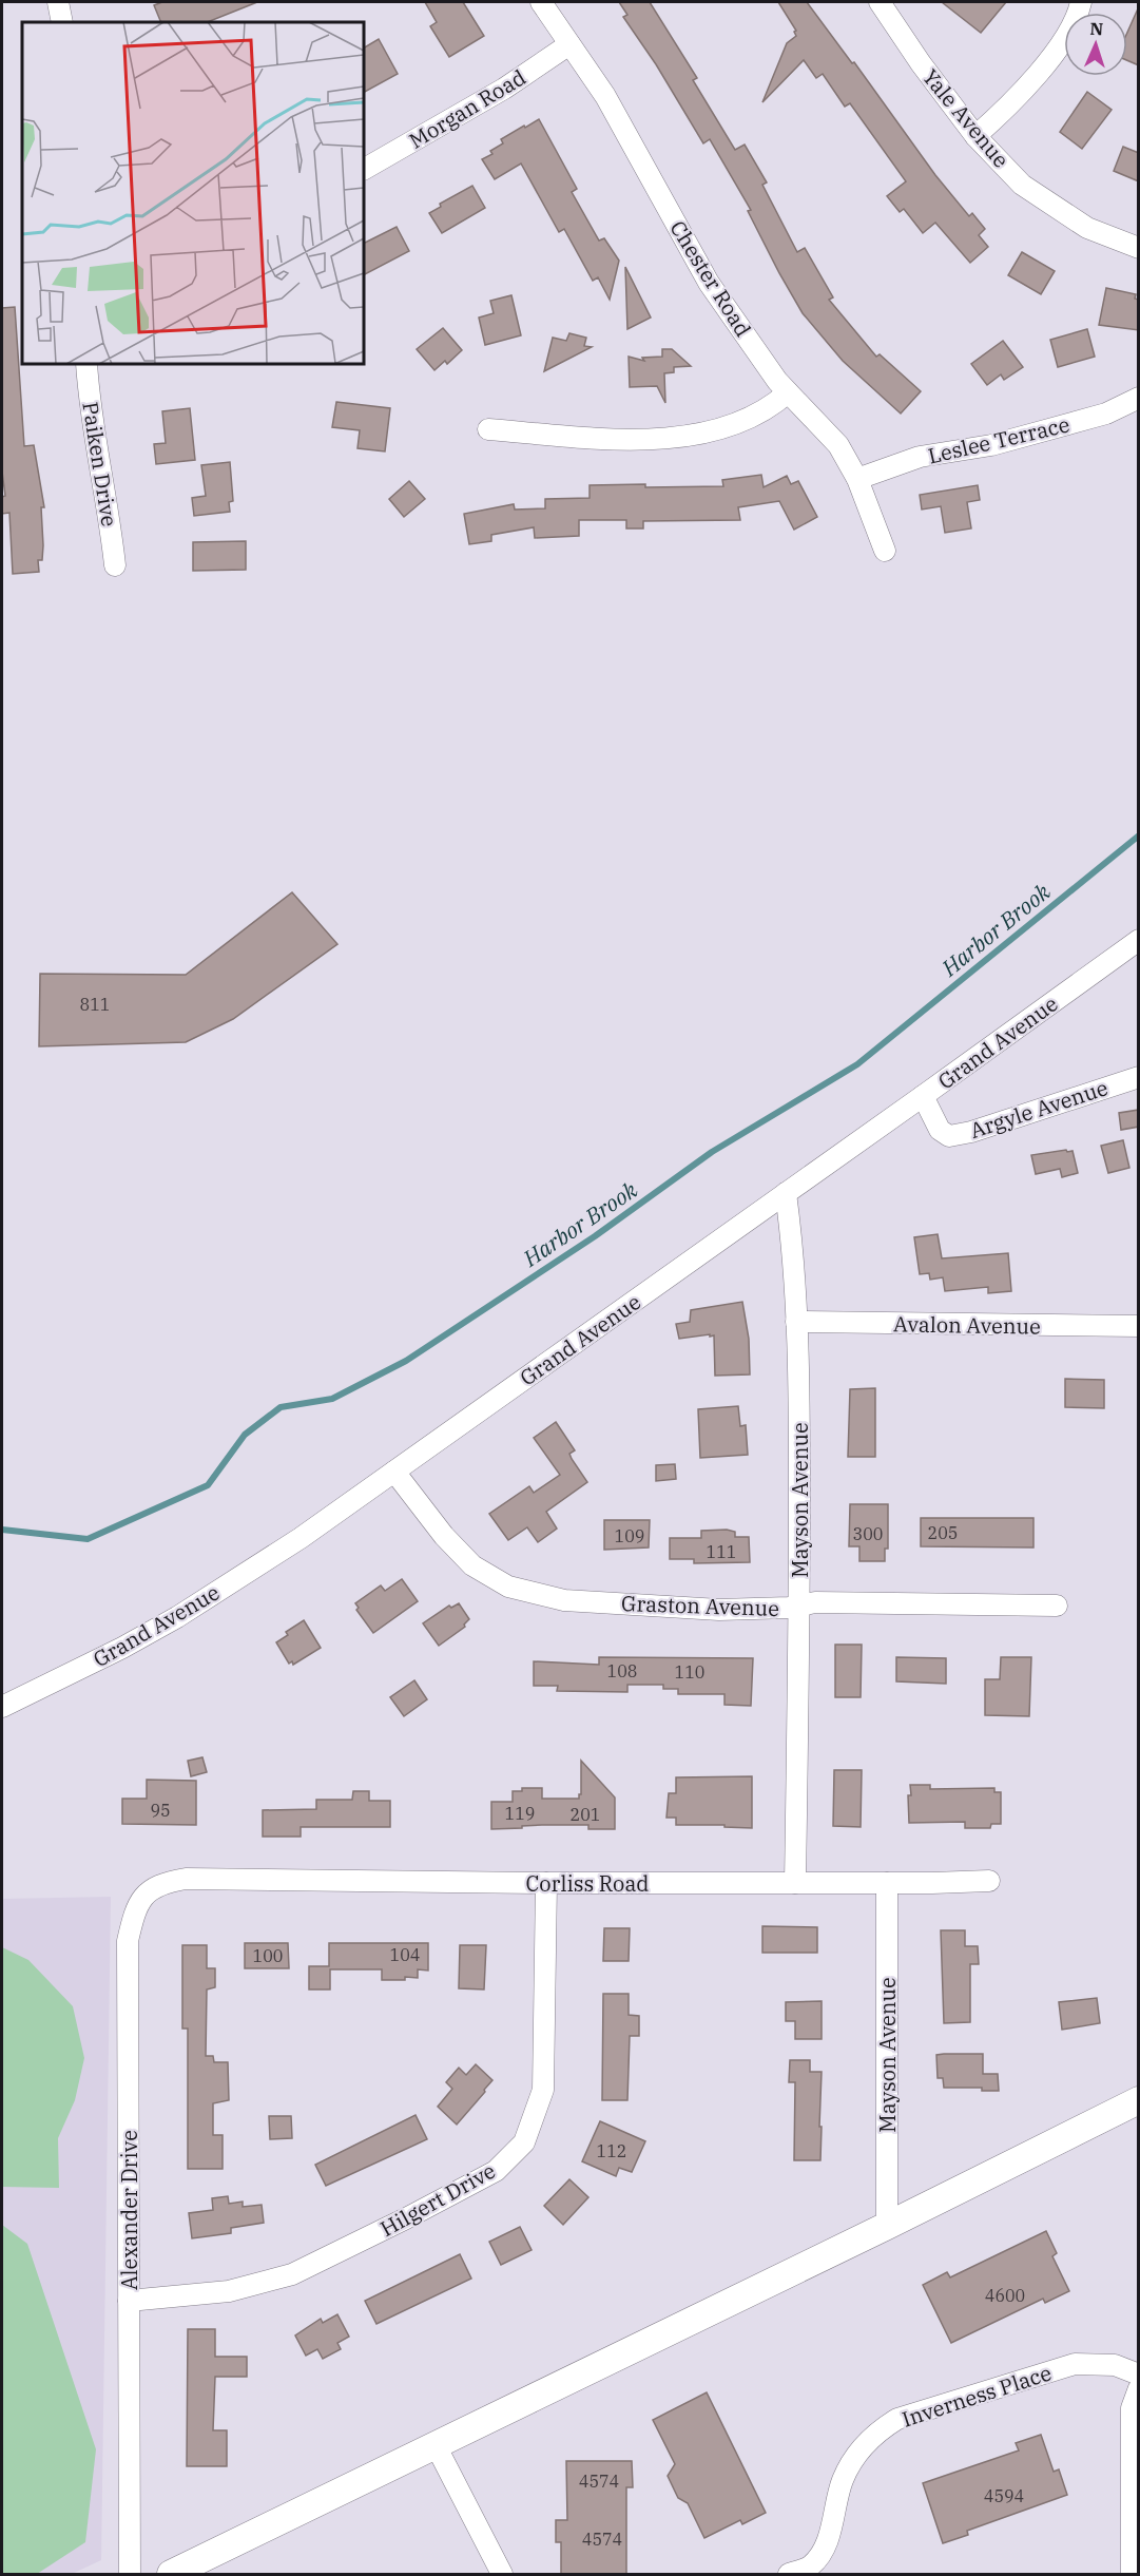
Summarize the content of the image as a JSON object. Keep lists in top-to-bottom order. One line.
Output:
{"streets":{"street":["Morgan Road","Yale Avenue","Chester Road","Leslee Terrace","Paiken Drive","Grand Avenue","Argyle Avenue","Avalon Avenue","Mayson Avenue","Graston Avenue","Corliss Road","Hilgert Drive","Alexander Drive","Inverness Place"]},"crossings":[["Morgan Road","Chester Road"],["Chester Road","Leslee Terrace"],["Grand Avenue","Argyle Avenue"],["Grand Avenue","Mayson Avenue"],["Grand Avenue","Graston Avenue"],["Avalon Avenue","Mayson Avenue"],["Mayson Avenue","Graston Avenue"],["Mayson Avenue","Corliss Road"],["Corliss Road","Hilgert Drive"],["Corliss Road","Alexander Drive"],["Hilgert Drive","Alexander Drive"]],"water":["Harbor Brook"],"house_numbers":["811","205","300","109","111","108","110","95","119","201","104","100","112","4600","4574","4594","4574"],"north":"top"}
